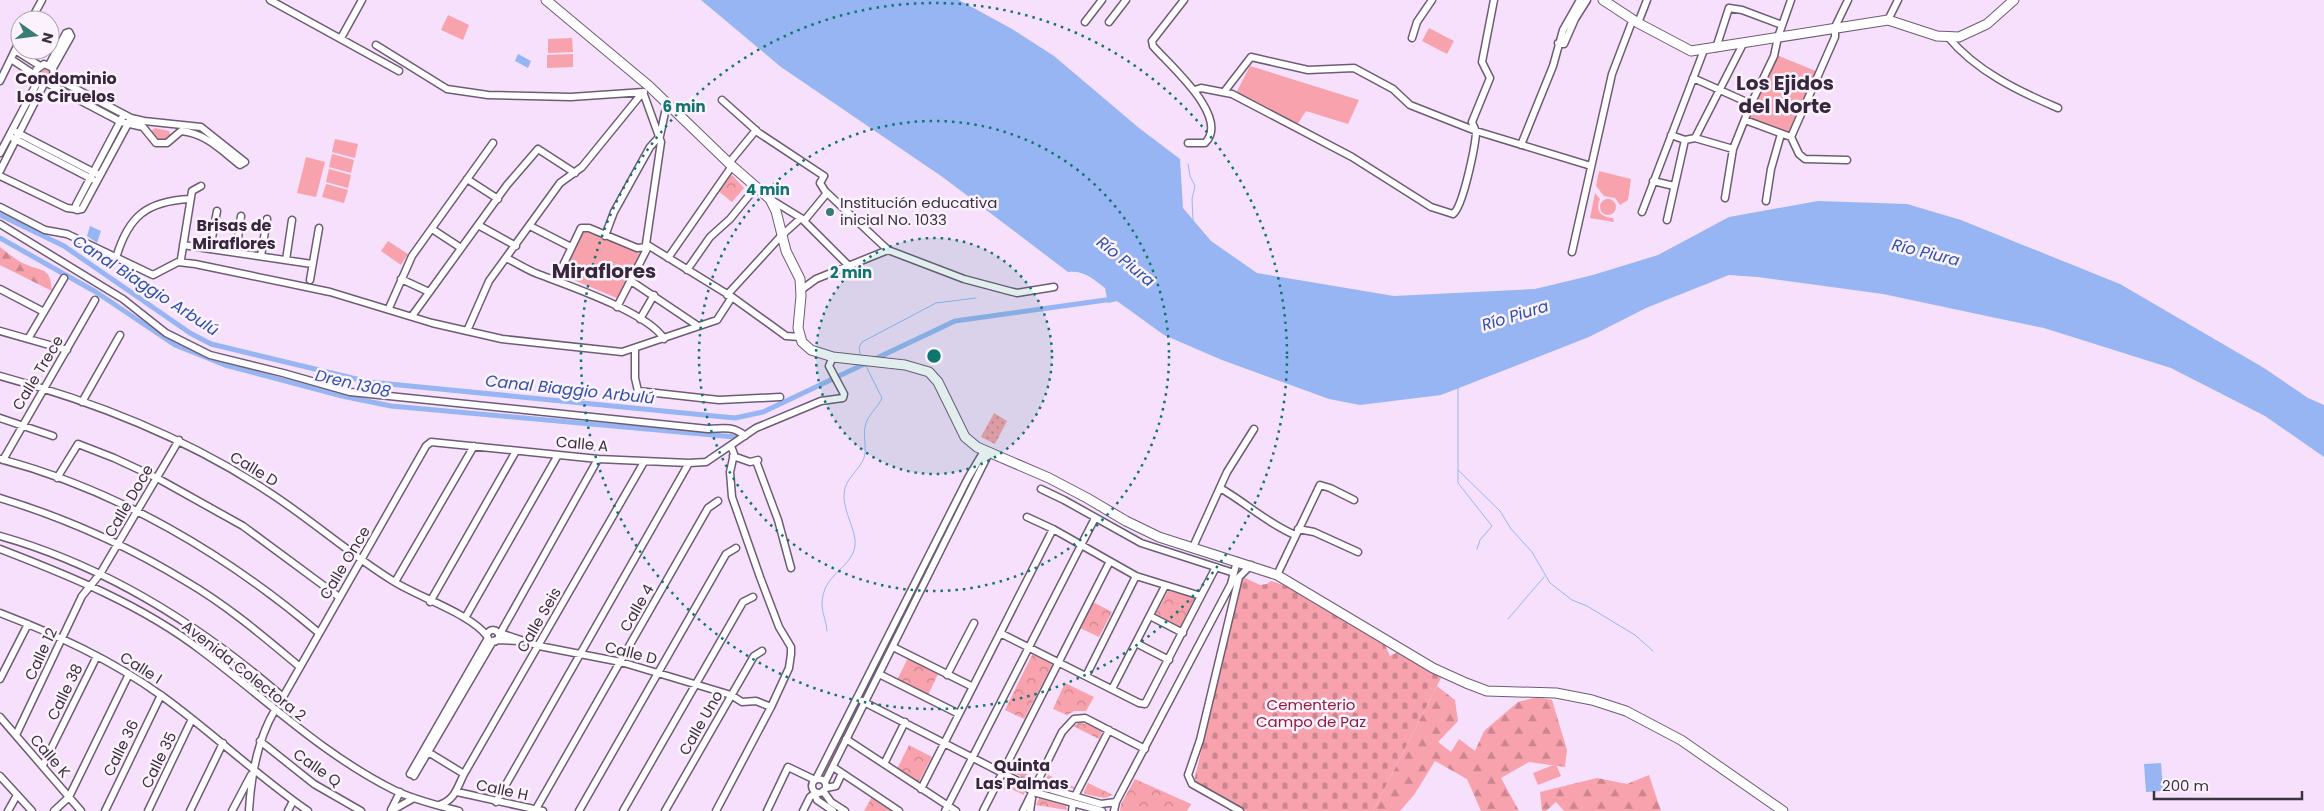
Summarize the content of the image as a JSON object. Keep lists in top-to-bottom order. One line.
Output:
{"streets":{"street":["Calle Trece","Calle A","Calle D","Calle Doce","Calle Once","Calle 4","Calle Seis","Calle 12","Calle I","Avenida Colectora 2","Calle 38","Calle Uno","Calle 36","Calle K","Calle 35","Calle Q","Calle H"]},"crossings":[["Calle Trece","Calle D"],["Calle A","Calle Once"],["Calle A","Calle Seis"],["Calle D","Calle Doce"],["Calle D","Calle Once"],["Calle D","Calle 4"],["Calle D","Calle Seis"],["Calle D","Calle Uno"],["Calle Doce","Calle 12"],["Calle Doce","Avenida Colectora 2"],["Calle Once","Avenida Colectora 2"],["Calle 4","Calle H"],["Calle Seis","Calle H"],["Calle 12","Calle I"],["Calle 12","Avenida Colectora 2"],["Calle 12","Calle K"],["Calle I","Calle 38"],["Calle I","Calle 36"],["Calle I","Calle 35"],["Calle 38","Calle K"]],"districts":["Condominio Los Ciruelos","Los Ejidos del Norte","Brisas de Miraflores","Miraflores","Quinta Las Palmas"],"water":["Río Piura","Canal Biaggio Arbulú","Dren 1308"],"parks":["Cementerio Campo de Paz"],"places":["Institución educativa inicial No. 1033"],"scale_bar":"200 m","north":"right","rings":["6 min","4 min","2 min"]}
